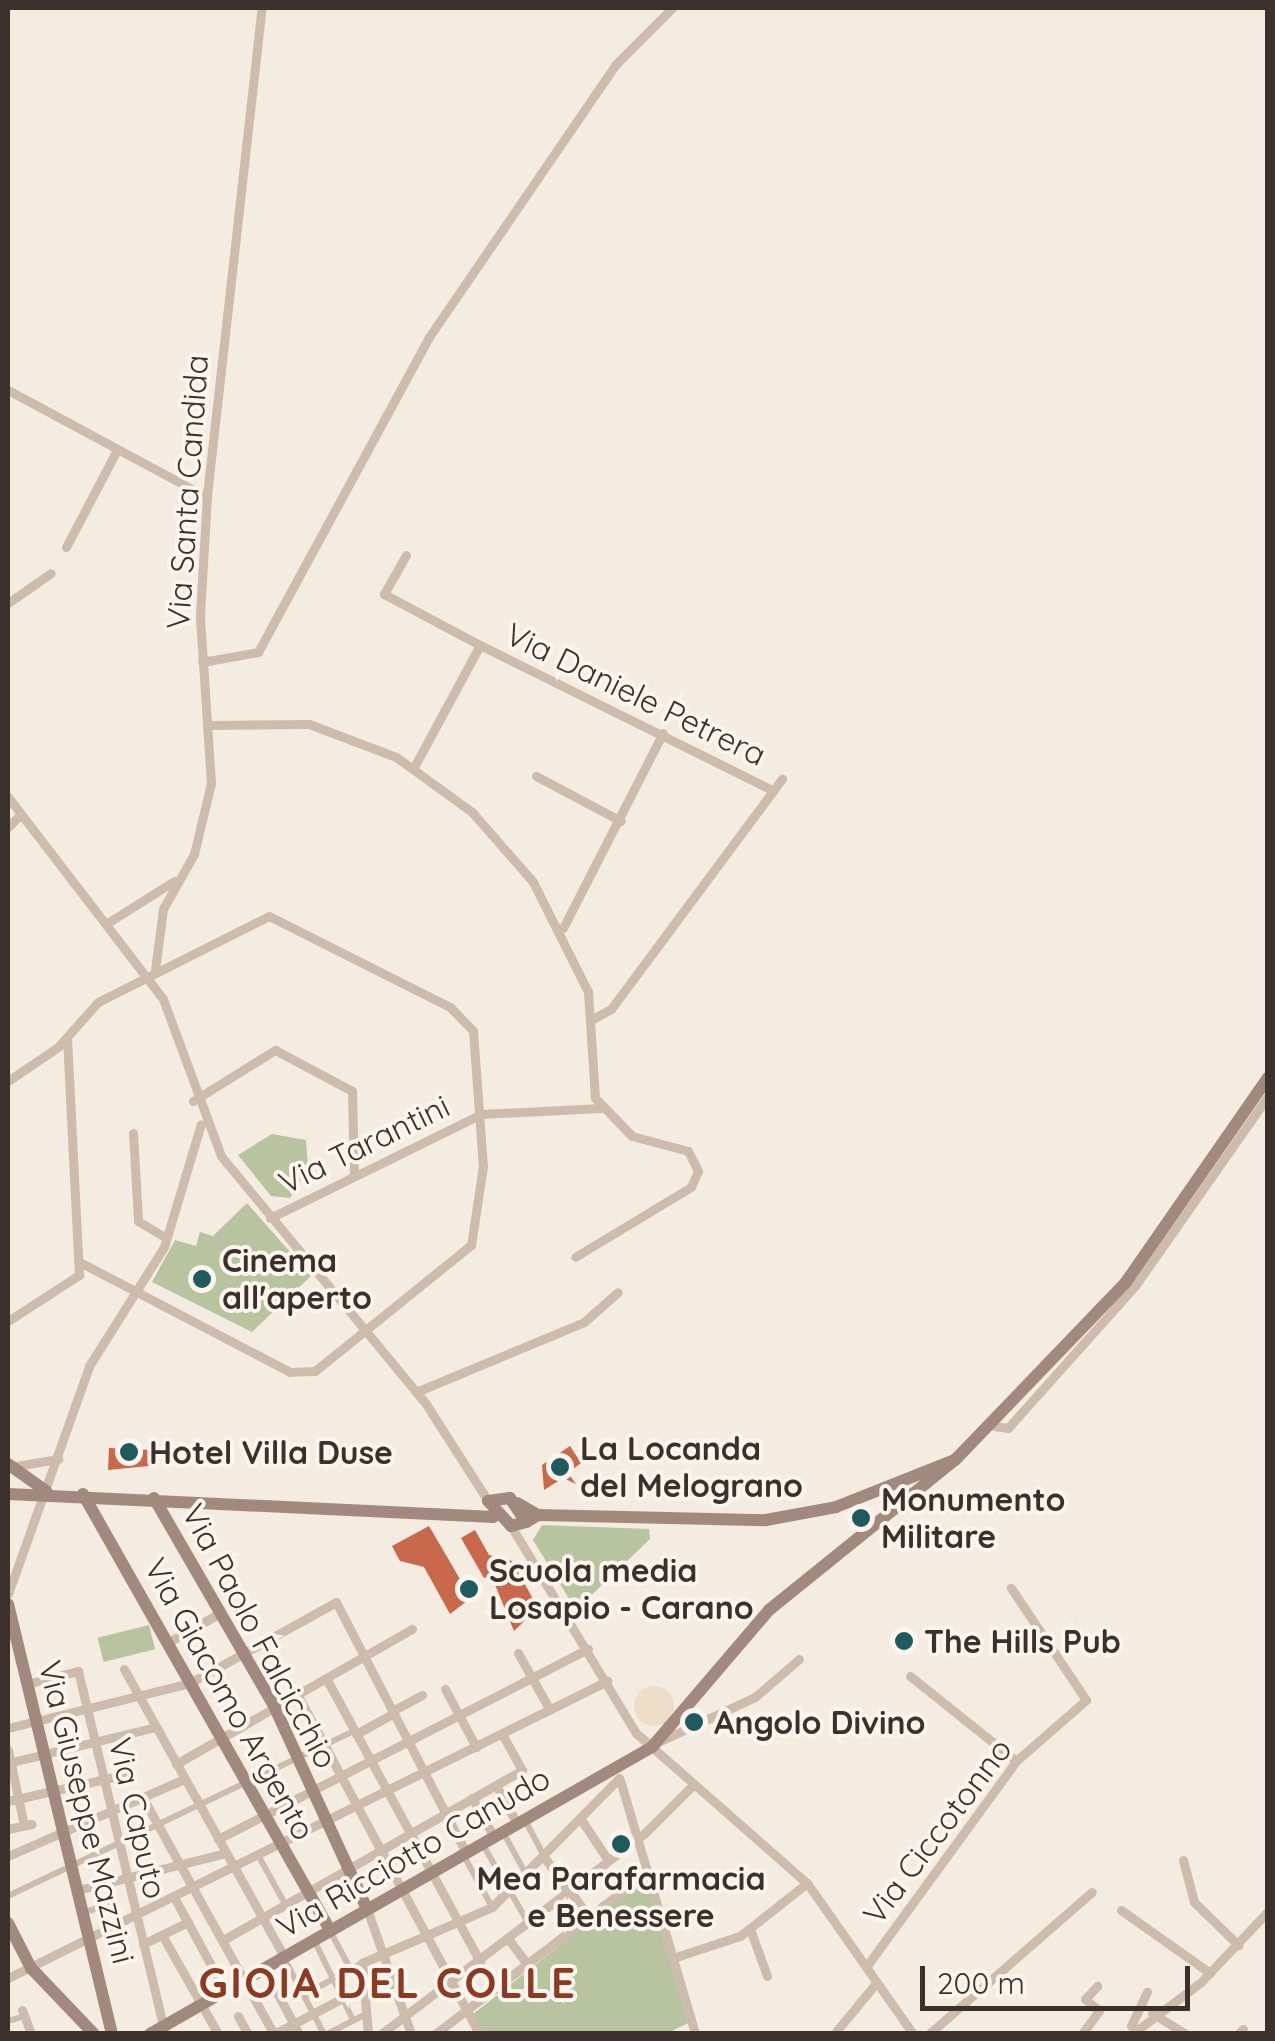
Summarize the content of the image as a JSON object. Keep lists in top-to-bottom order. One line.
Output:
{"streets":{"main road":["Via Paolo Falcicchio","Via Giacomo Argento","Via Giuseppe Mazzini","Via Ricciotto Canudo"],"street":["Via Santa Candida","Via Daniele Petrera","Via Tarantini","Via Caputo","Via Ciccotonno"]},"crossings":[["Via Paolo Falcicchio","Via Ricciotto Canudo"],["Via Giacomo Argento","Via Ricciotto Canudo"],["Via Giuseppe Mazzini","Via Caputo"],["Via Caputo","Via Ricciotto Canudo"]],"districts":["GIOIA DEL COLLE"],"places":["Cinema all'aperto","Hotel Villa Duse","La Locanda del Melograno","Monumento Militare","Scuola media Losapio - Carano","The Hills Pub","Angolo Divino","Mea Parafarmacia e Benessere"],"scale_bar":"200 m"}
